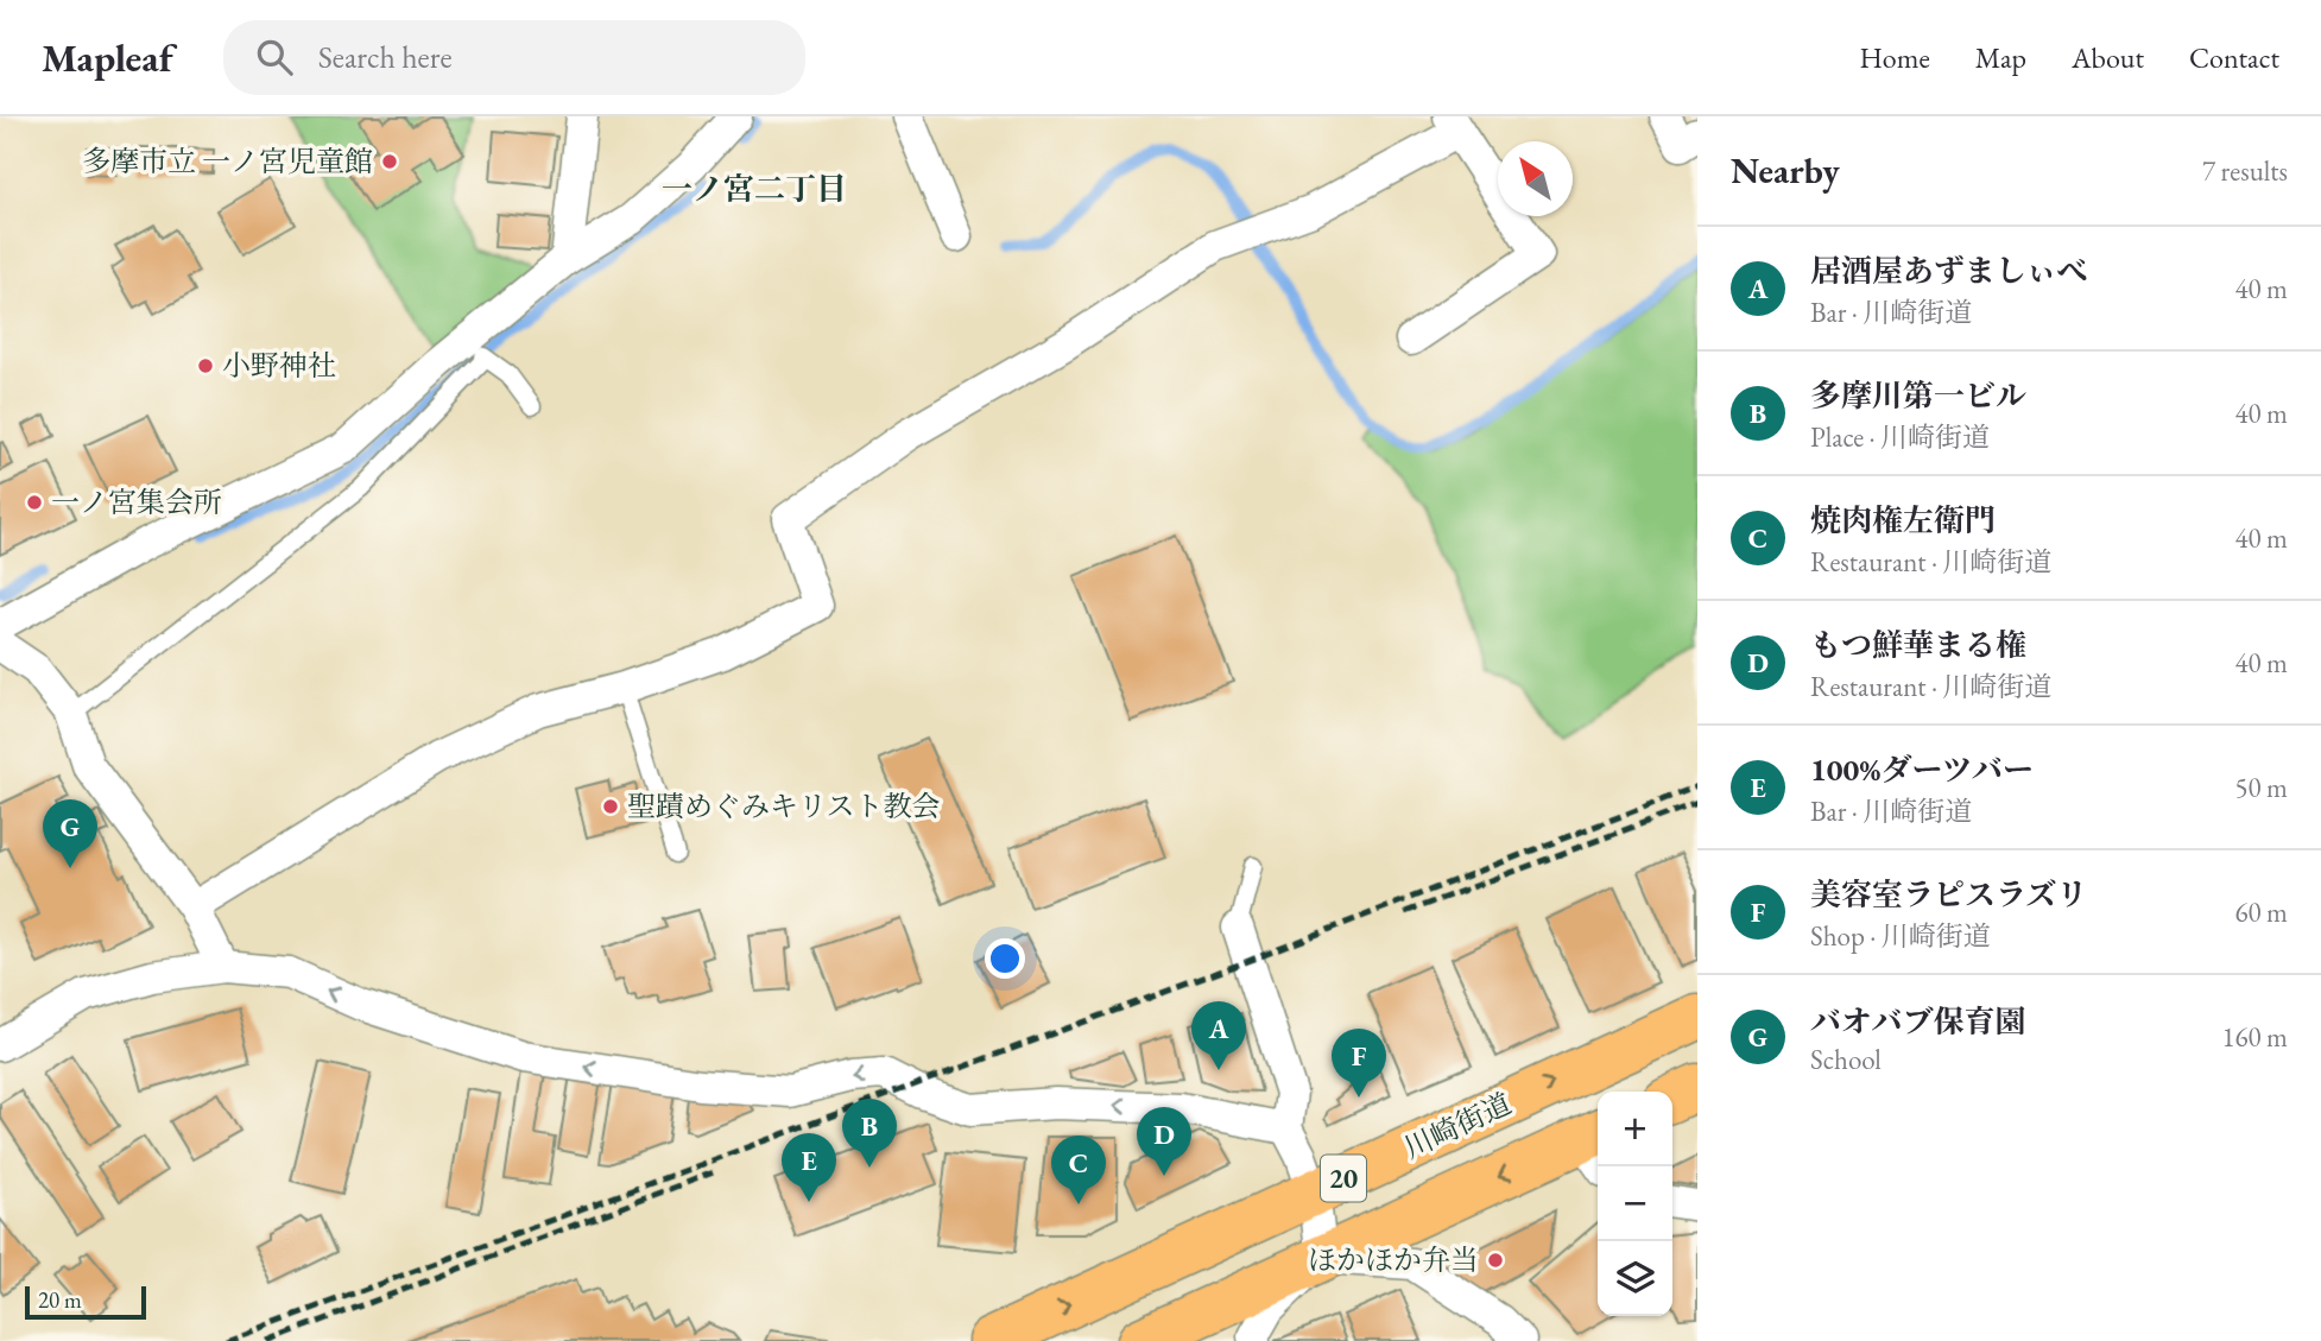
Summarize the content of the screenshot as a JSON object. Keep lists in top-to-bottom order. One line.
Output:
{"streets":{"main road":["川崎街道","20"]},"districts":["一ノ宮二丁目"],"places":["多摩市立 一ノ宮児童館","小野神社","一ノ宮集会所","聖蹟めぐみキリスト教会","ほかほか弁当"],"scale_bar":"20 m","north":"top left","page":{"header":"Mapleaf","search":"Search here","nav":["Home","Map","About","Contact"],"heading":["Nearby","7 results"],"list":[{"mark":"A","name":"居酒屋あずましぃべ","note":"Bar · 川崎街道","value":"40 m"},{"mark":"B","name":"多摩川第一ビル","note":"Place · 川崎街道","value":"40 m"},{"mark":"C","name":"焼肉権左衛門","note":"Restaurant · 川崎街道","value":"40 m"},{"mark":"D","name":"もつ鮮華まる権","note":"Restaurant · 川崎街道","value":"40 m"},{"mark":"E","name":"100%ダーツバー","note":"Bar · 川崎街道","value":"50 m"},{"mark":"F","name":"美容室ラピスラズリ","note":"Shop · 川崎街道","value":"60 m"},{"mark":"G","name":"バオバブ保育園","note":"School","value":"160 m"}],"pins":["G","A","F","B","D","E","C"],"map_buttons":["+","−"],"scale":"20 m"}}
